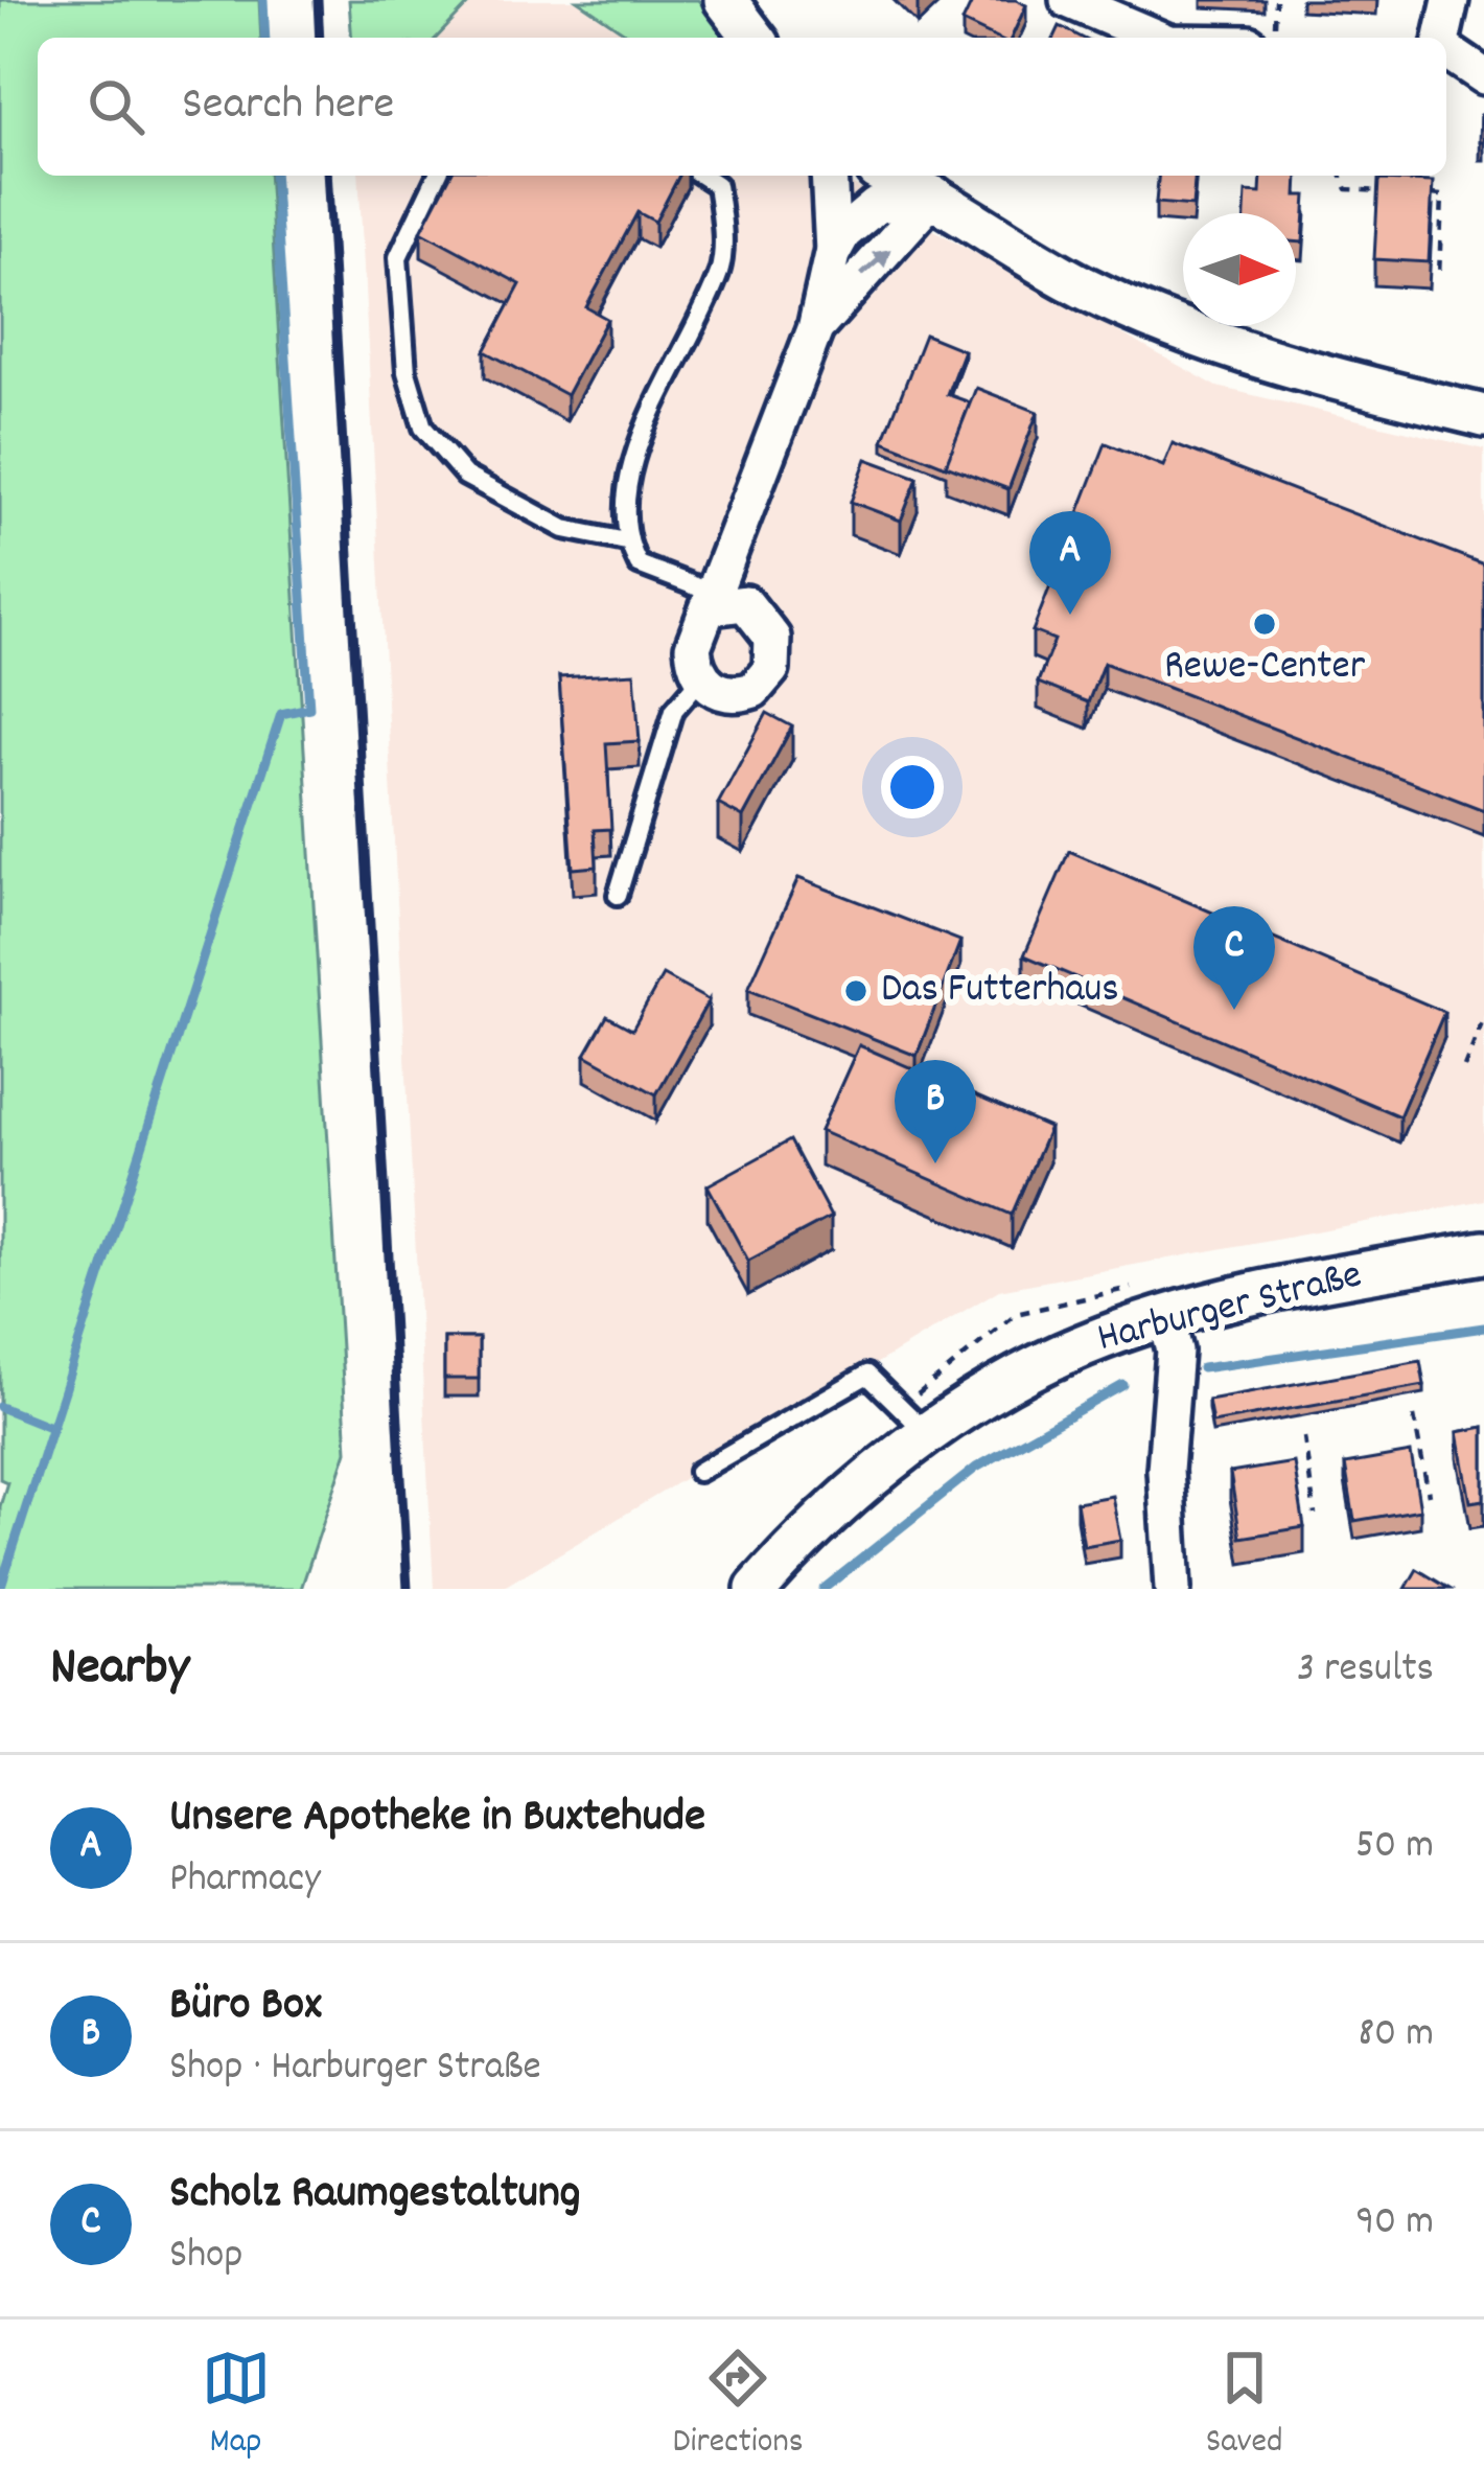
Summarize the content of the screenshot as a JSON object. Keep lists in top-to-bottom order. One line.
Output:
{"streets":{"street":["Harburger Straße"]},"places":["Rewe-Center","Das Futterhaus"],"north":"right","page":{"search":"Search here","pins":["A","C","B"],"heading":["Nearby","3 results"],"list":[{"mark":"A","name":"Unsere Apotheke in Buxtehude","note":"Pharmacy","value":"50 m"},{"mark":"B","name":"Büro Box","note":"Shop · Harburger Straße","value":"80 m"},{"mark":"C","name":"Scholz Raumgestaltung","note":"Shop","value":"90 m"}],"nav":["Map","Directions","Saved"]}}
